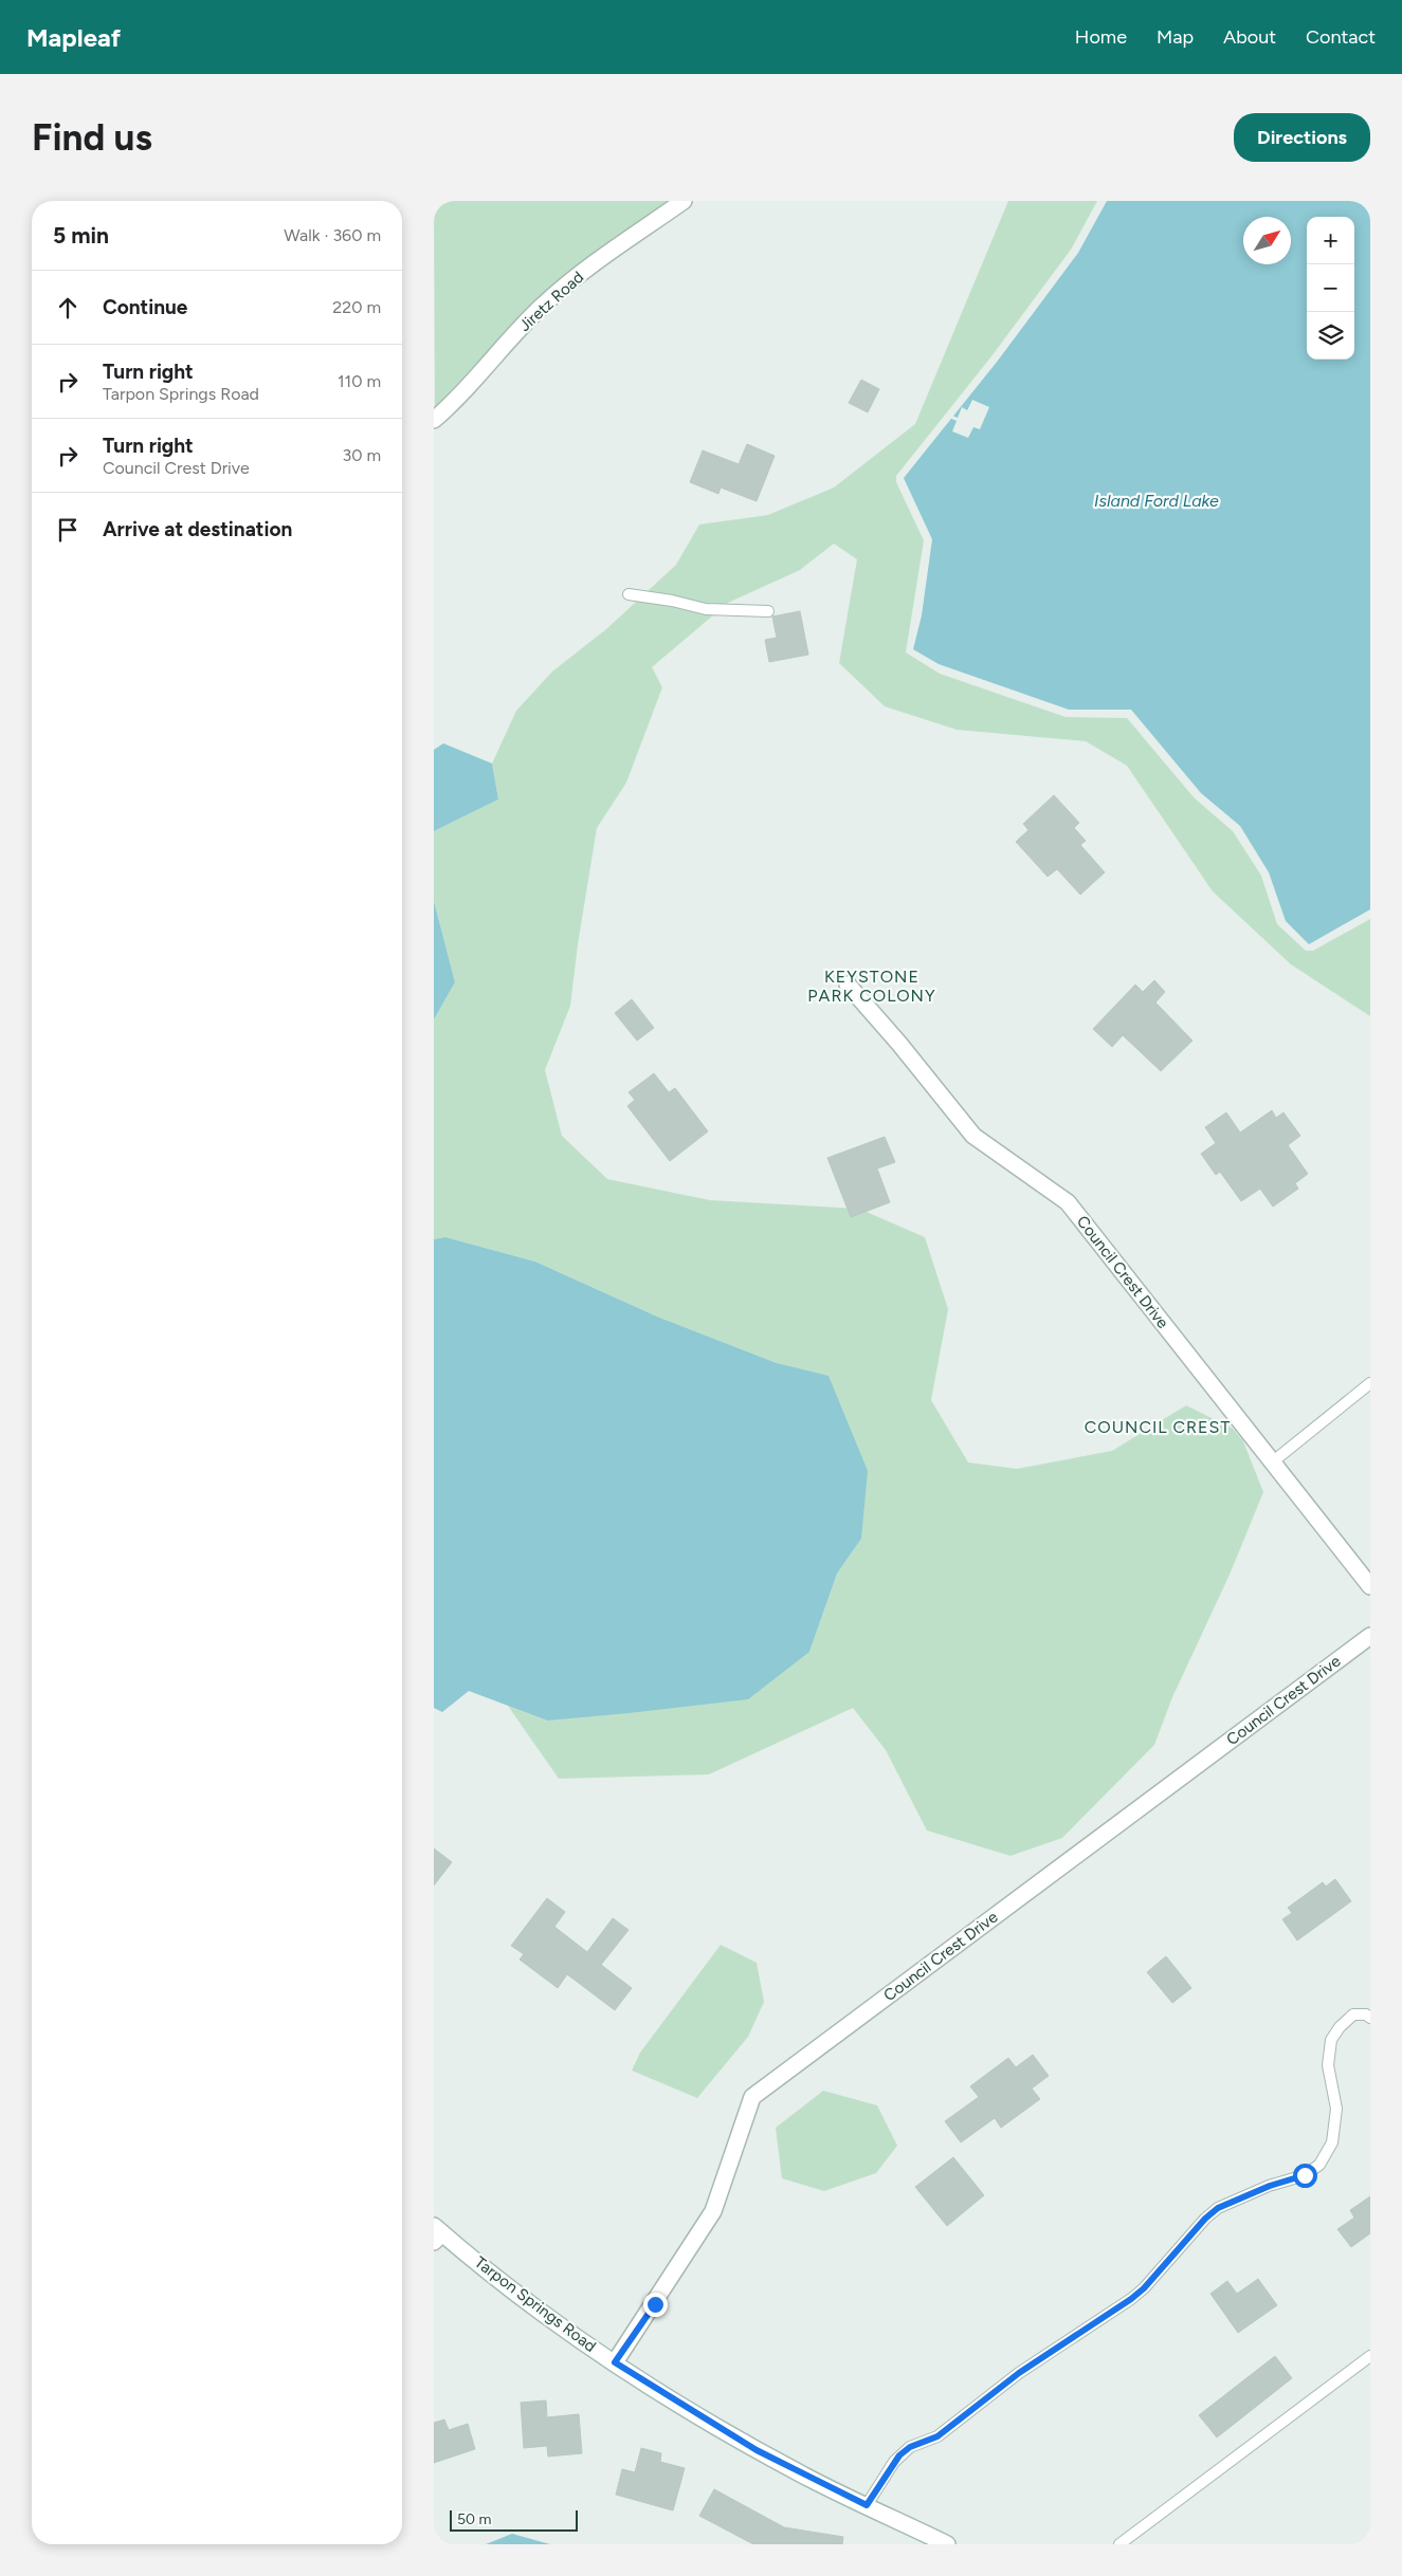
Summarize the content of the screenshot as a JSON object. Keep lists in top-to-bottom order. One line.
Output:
{"streets":{"street":["Jiretz Road","Council Crest Drive","Tarpon Springs Road"]},"crossings":[["Council Crest Drive","Tarpon Springs Road"]],"districts":["KEYSTONE PARK COLONY","COUNCIL CREST"],"water":["Island Ford Lake"],"scale_bar":"50 m","north":"top right","page":{"header":"Mapleaf","nav":["Home","Map","About","Contact"],"buttons":"Directions","title":"Find us","heading":["5 min","Walk · 360 m"],"map_buttons":["+","−"],"list":[["Continue","220 m"],["Turn right","Tarpon Springs Road","110 m"],["Turn right","Council Crest Drive","30 m"],"Arrive at destination"],"scale":"50 m"}}
